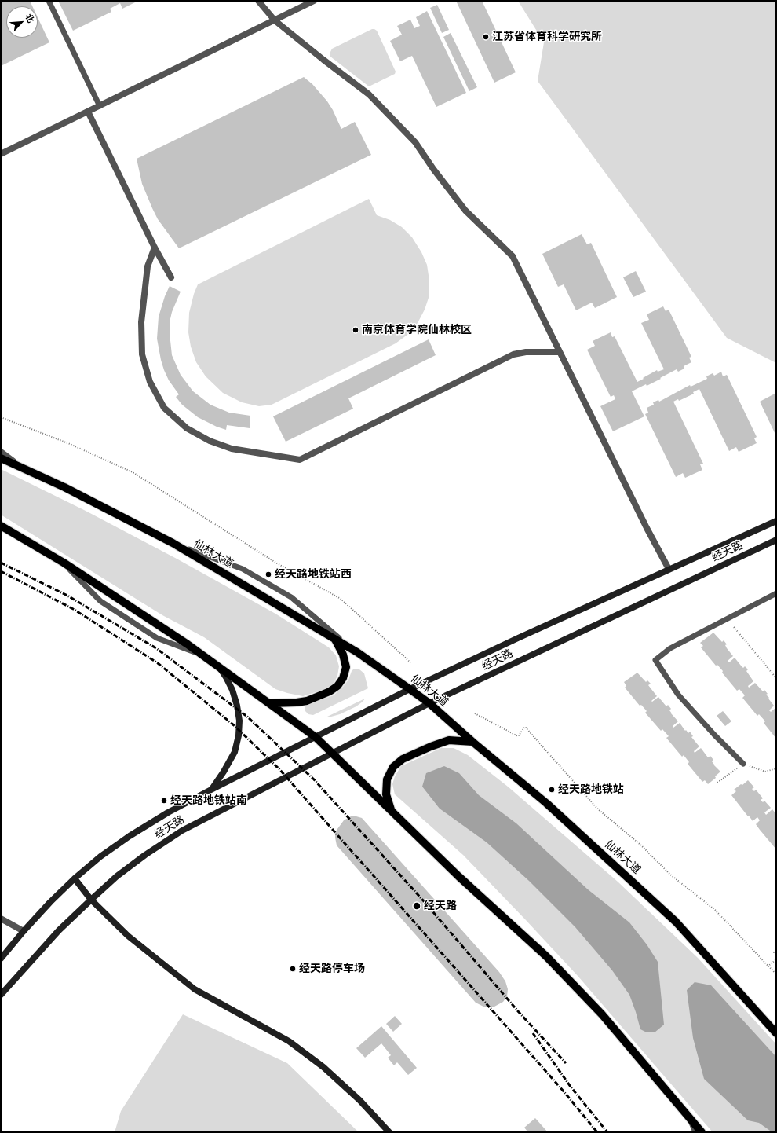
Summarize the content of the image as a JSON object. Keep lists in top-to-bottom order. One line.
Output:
{"streets":{"main road":["经天路","仙林大道"]},"crossings":[["经天路","仙林大道"]],"places":["江苏省体育科学研究所","南京体育学院仙林校区","经天路地铁站西","经天路地铁站","经天路地铁站南","经天路","经天路停车场"],"north":"top right"}
